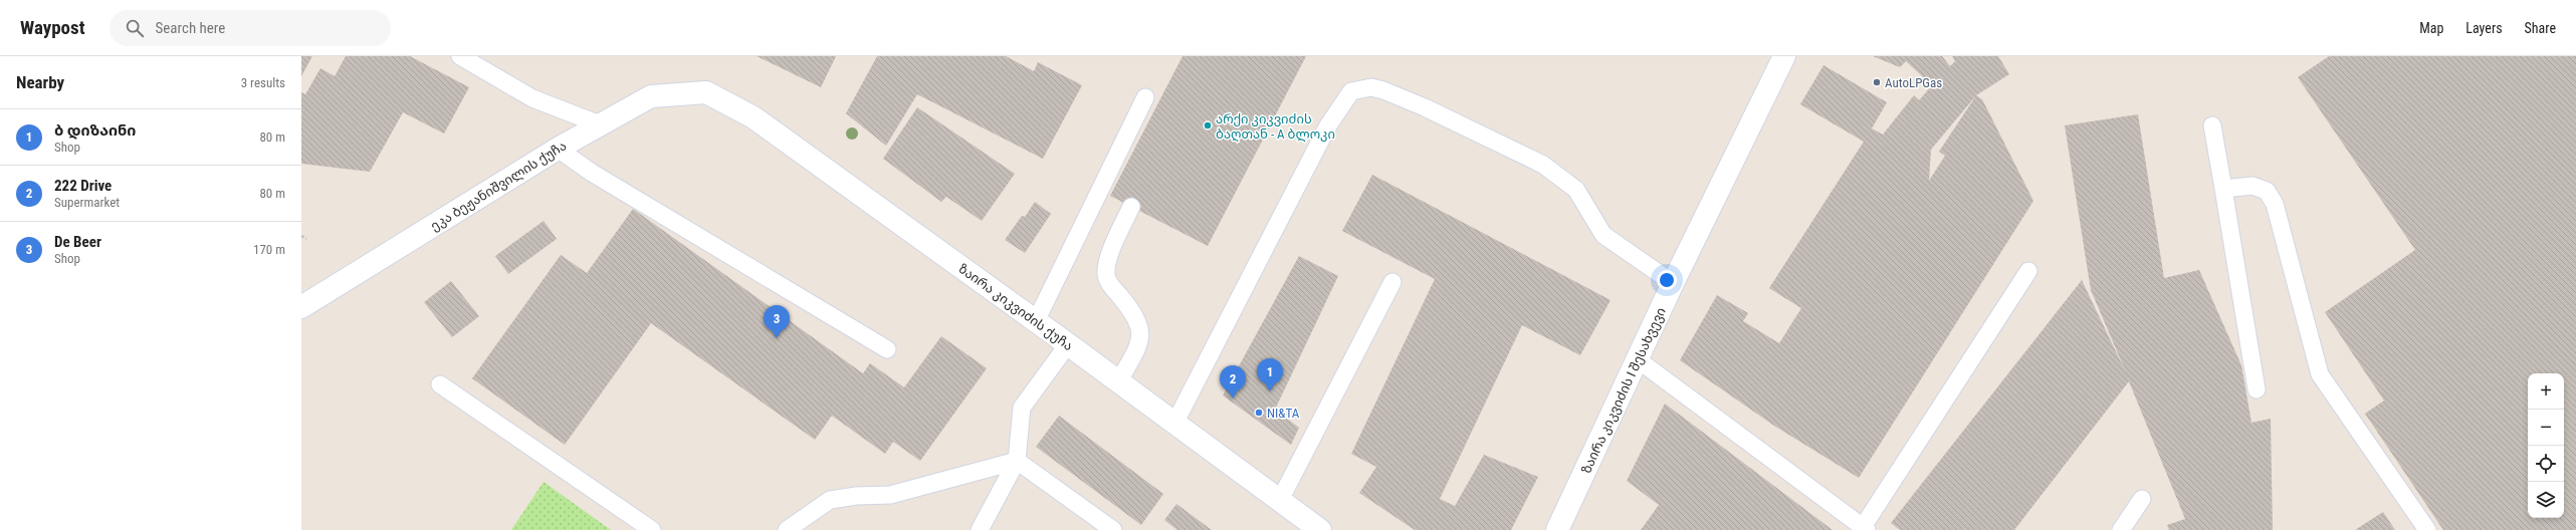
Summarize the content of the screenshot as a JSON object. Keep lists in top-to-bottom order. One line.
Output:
{"streets":{"street":["ეკა ბეჟანიშვილის ქუჩა","ზაირა კიკვიძის ქუჩა","ზაირა კიკვიძის I შესახვევი"]},"crossings":[["ეკა ბეჟანიშვილის ქუჩა","ზაირა კიკვიძის ქუჩა"]],"places":["AutoLPGas","არქი კიკვიძის ბაღთან - A ბლოკი","NI&TA"],"page":{"header":"Waypost","search":"Search here","nav":["Map","Layers","Share"],"heading":["Nearby","3 results"],"list":[{"mark":"1","name":"ბ დიზაინი","note":"Shop","value":"80 m"},{"mark":"2","name":"222 Drive","note":"Supermarket","value":"80 m"},{"mark":"3","name":"De Beer","note":"Shop","value":"170 m"}],"pins":["3","1","2"],"map_buttons":["+","−"]}}
